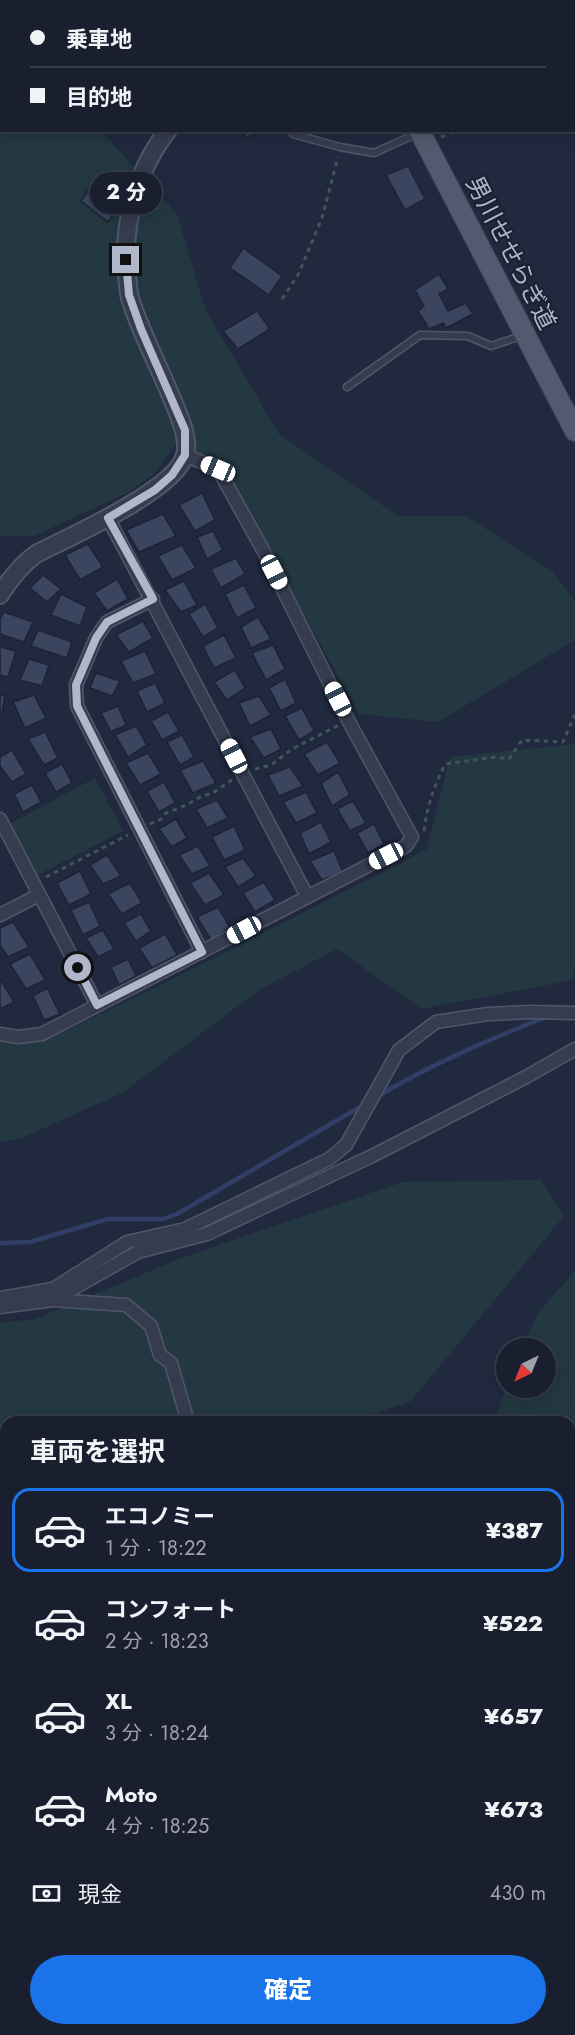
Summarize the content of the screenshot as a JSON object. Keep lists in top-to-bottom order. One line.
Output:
{"streets":{"main road":["男川せせらぎ道"]},"north":"bottom left","page":{"banner":["乗車地","目的地"],"bubble":"2 分","heading":"車両を選択","list":[{"name":"エコノミー","note":"1 分 · 18:22","value":"¥387"},{"name":"コンフォート","note":"2 分 · 18:23","value":"¥522"},{"name":"XL","note":"3 分 · 18:24","value":"¥657"},{"name":"Moto","note":"4 分 · 18:25","value":"¥673"}],"pay":["現金","430 m"],"buttons":"確定"}}
